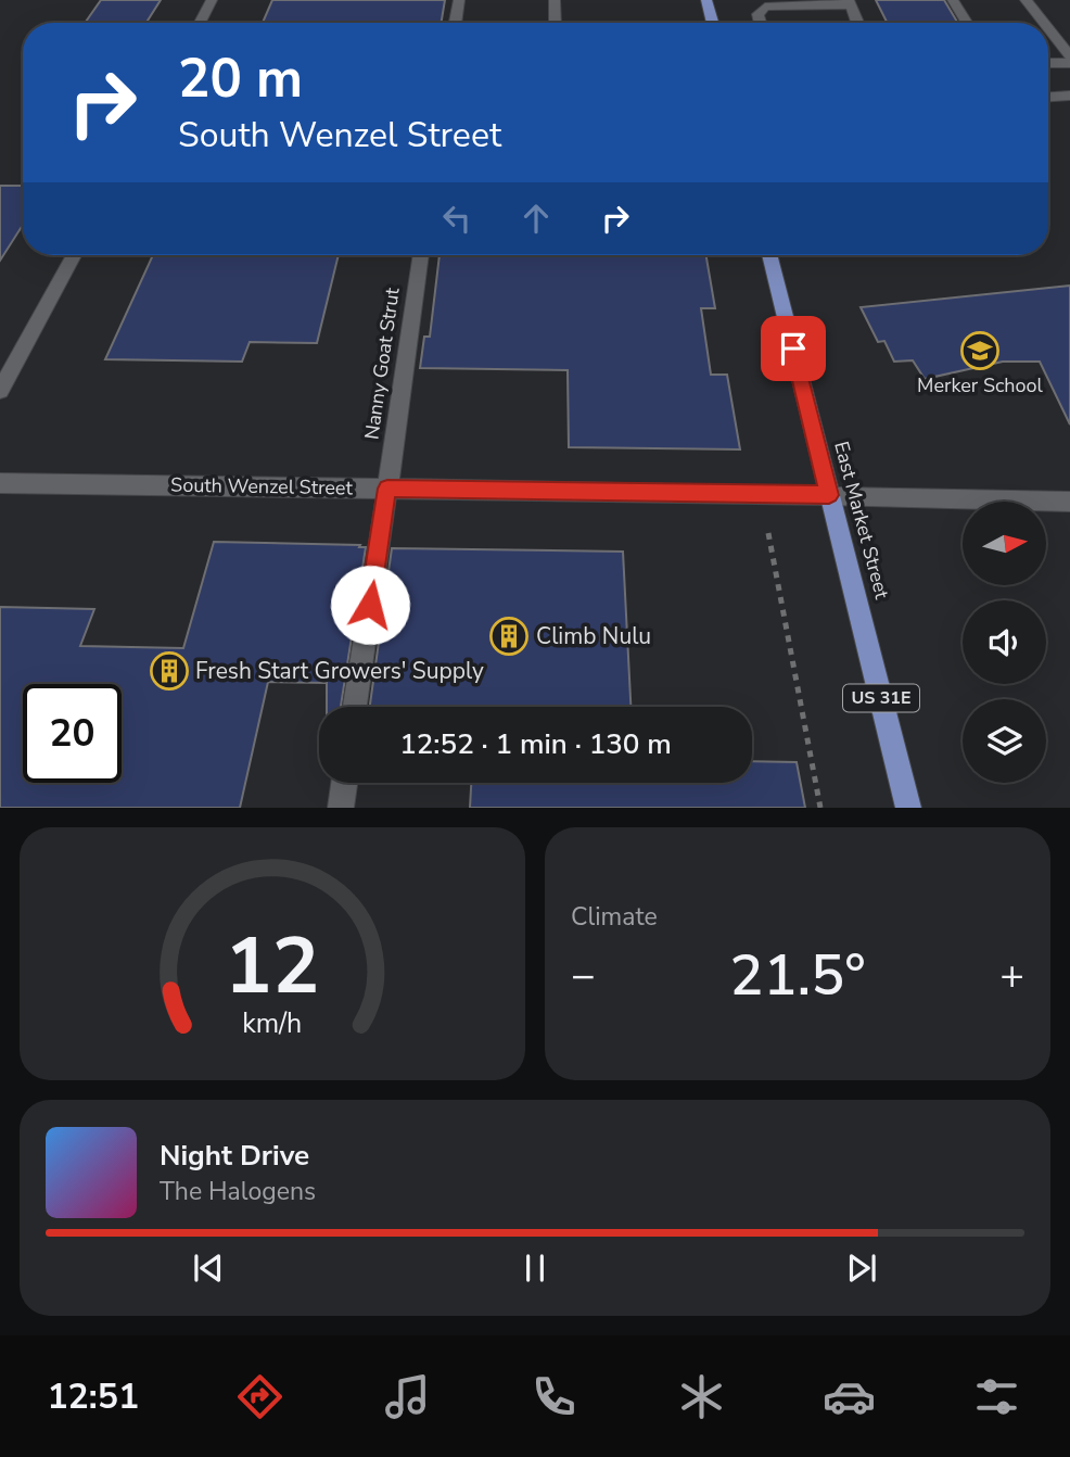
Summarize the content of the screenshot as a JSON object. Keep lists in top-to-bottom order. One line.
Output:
{"streets":{"main road":["East Market Street","US 31E"],"street":["Nanny Goat Strut","South Wenzel Street"]},"crossings":[["Nanny Goat Strut","South Wenzel Street"],["South Wenzel Street","East Market Street"]],"places":{"school or university":["Merker School"],"building":["Climb Nulu","Fresh Start Growers' Supply"]},"north":"right","page":{"turn":["20 m","South Wenzel Street"],"limit":"20","trip":"12:52 · 1 min · 130 m","tile":"Climate","heat":["−","21.5°","+"],"song":["Night Drive","The Halogens"],"tabs":"12:51","gauge":["12","km/h"]}}
